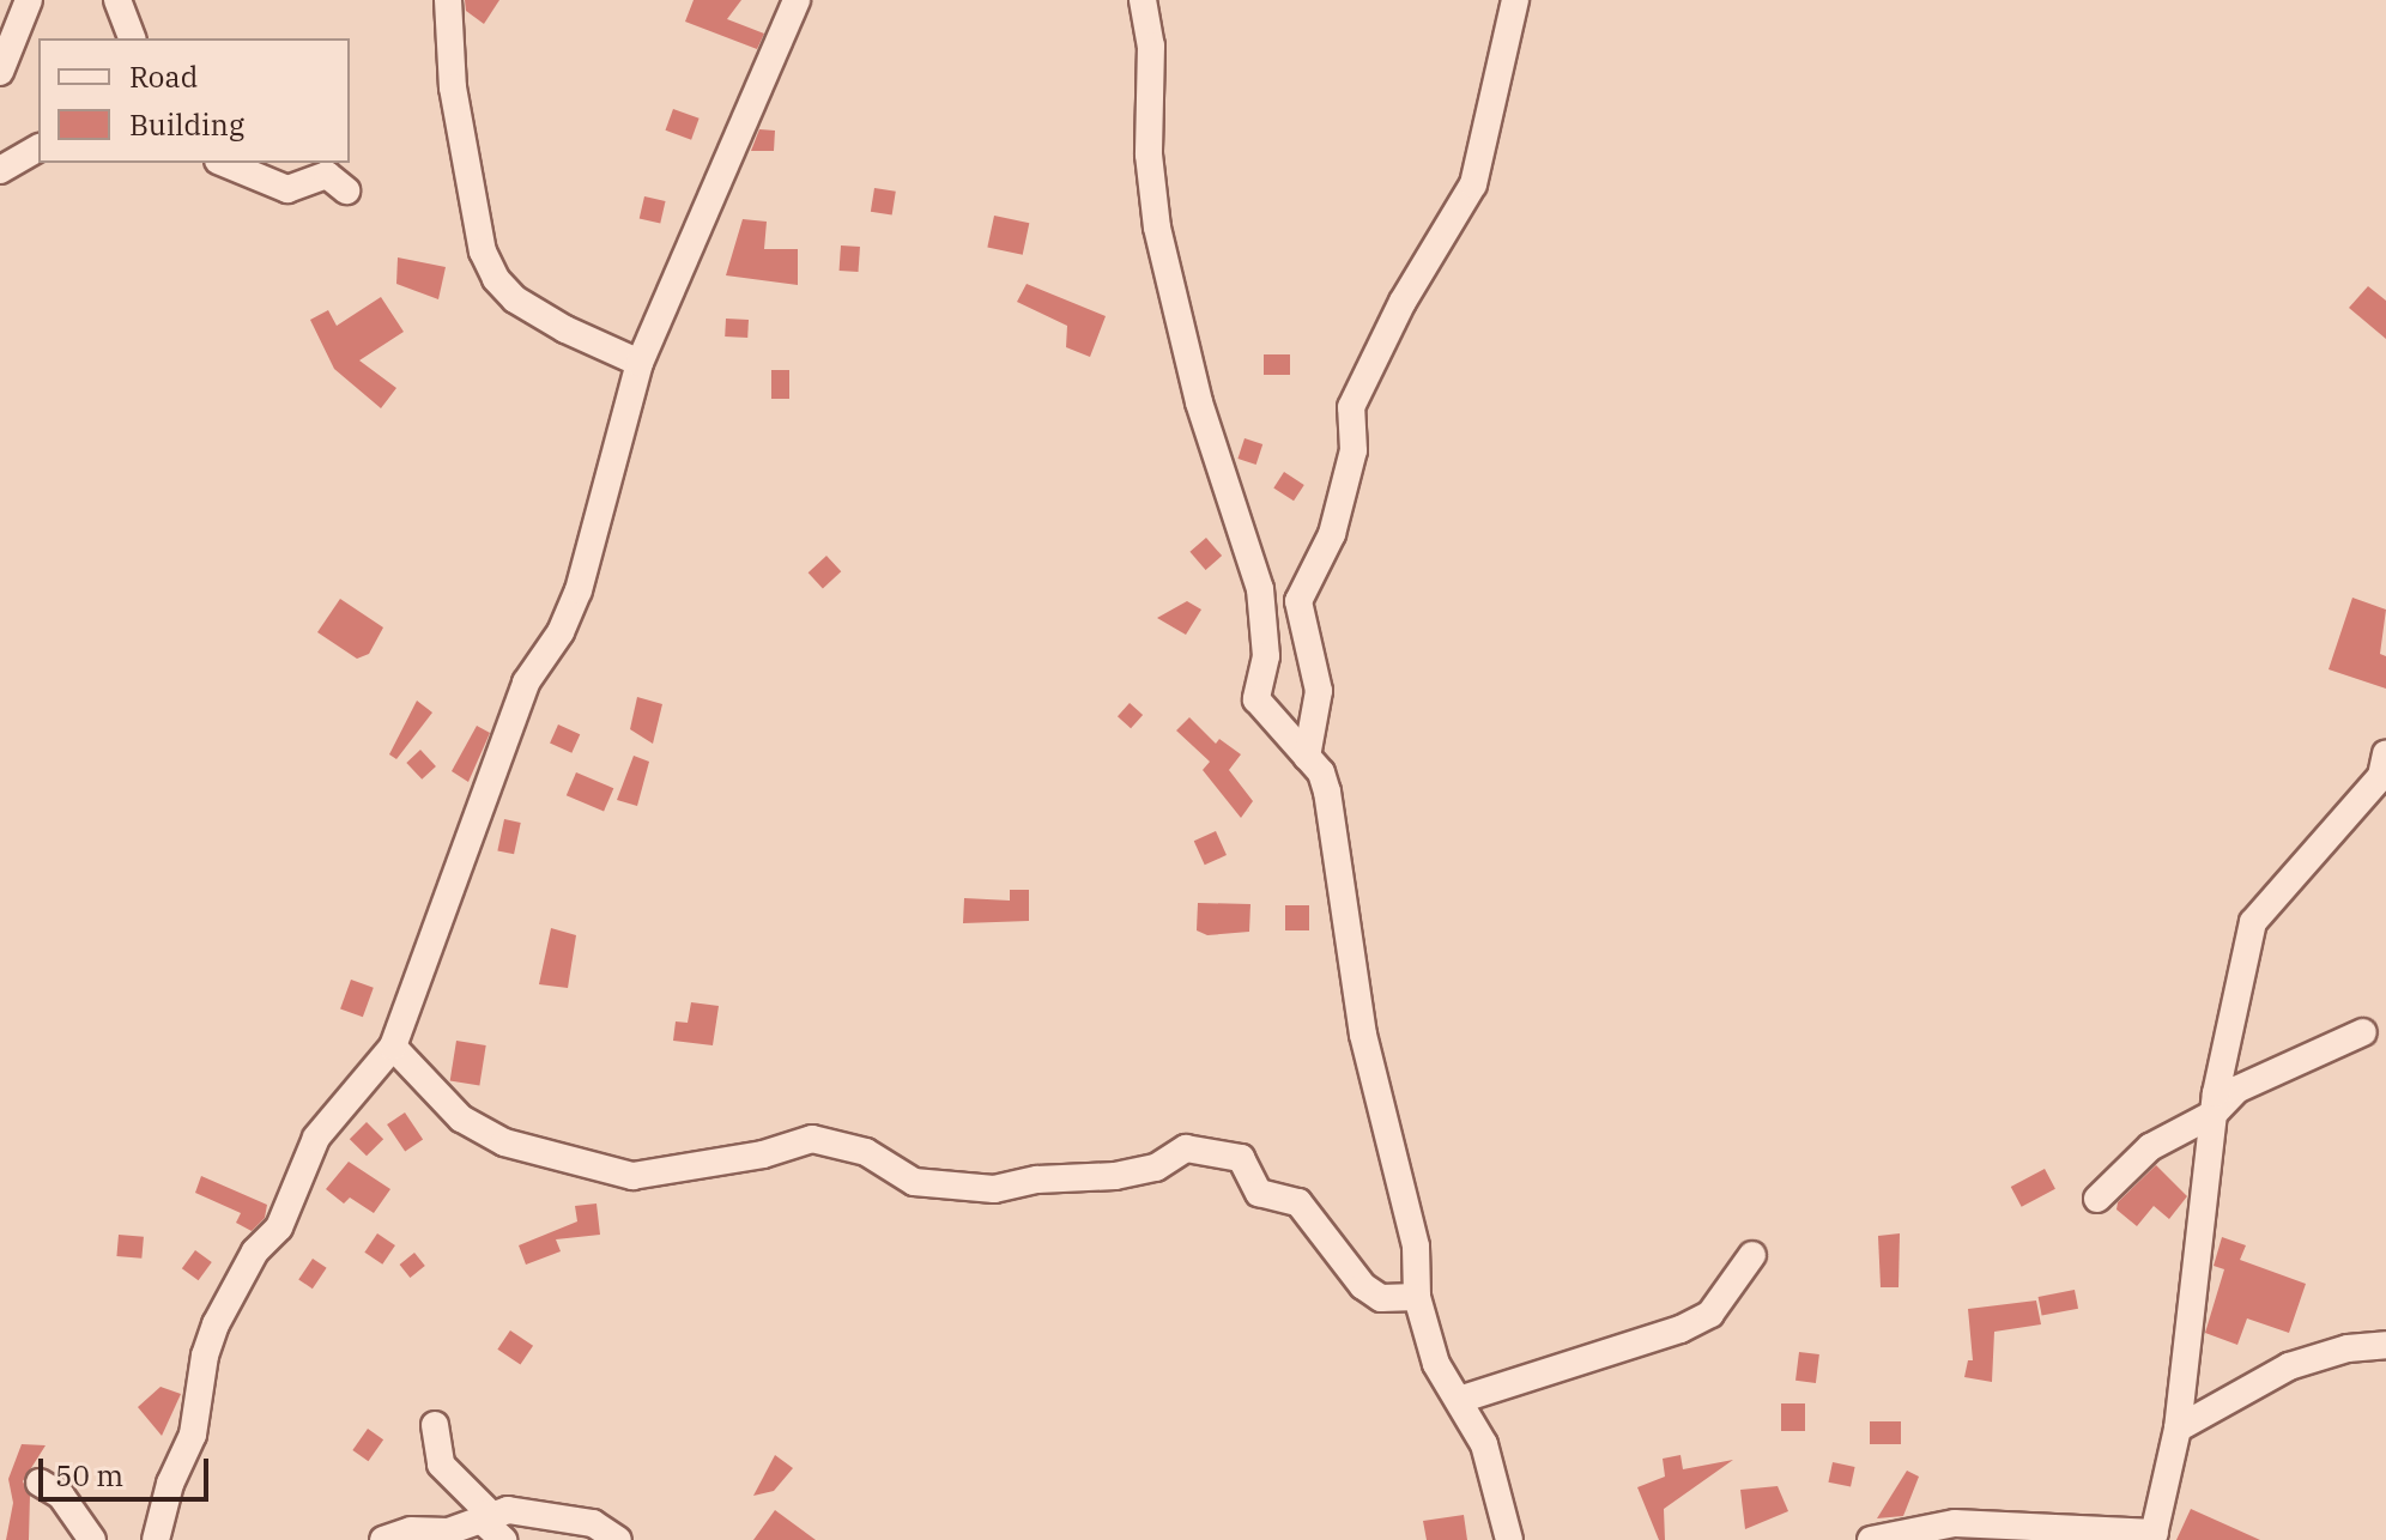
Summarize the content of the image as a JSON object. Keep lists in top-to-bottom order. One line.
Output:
{"legend":["Road","Building"],"scale_bar":"50 m"}
